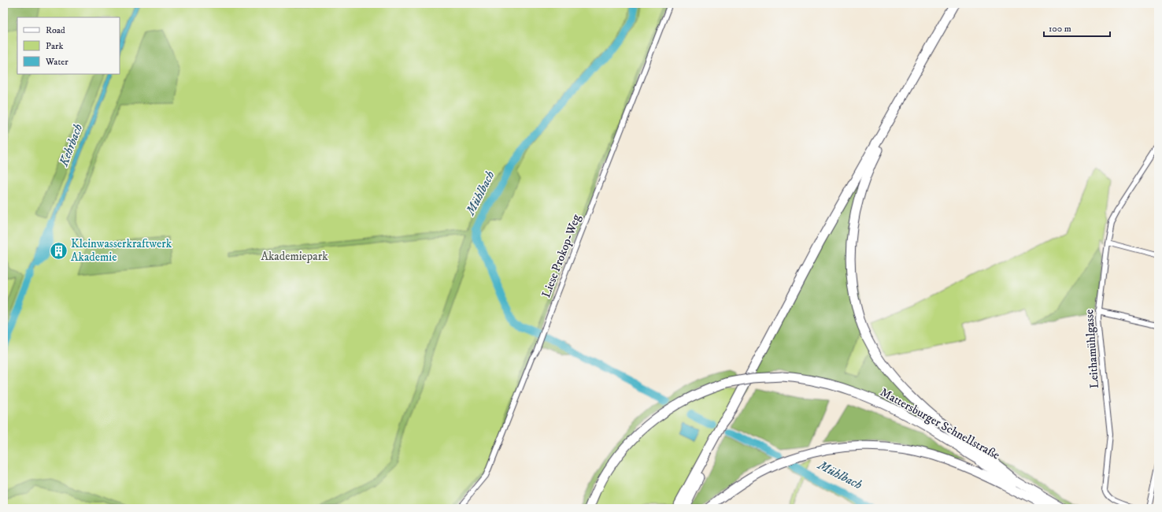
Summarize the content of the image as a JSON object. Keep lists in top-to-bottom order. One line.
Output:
{"streets":{"highway":["Mattersburger Schnellstraße"],"street":["Liese Prokop-Weg","Leithamühlgasse"]},"water":["Kehrbach","Mühlbach"],"parks":["Akademiepark"],"places":{"building":["Kleinwasserkraftwerk Akademie"]},"legend":["Road","Park","Water"],"scale_bar":"100 m"}
